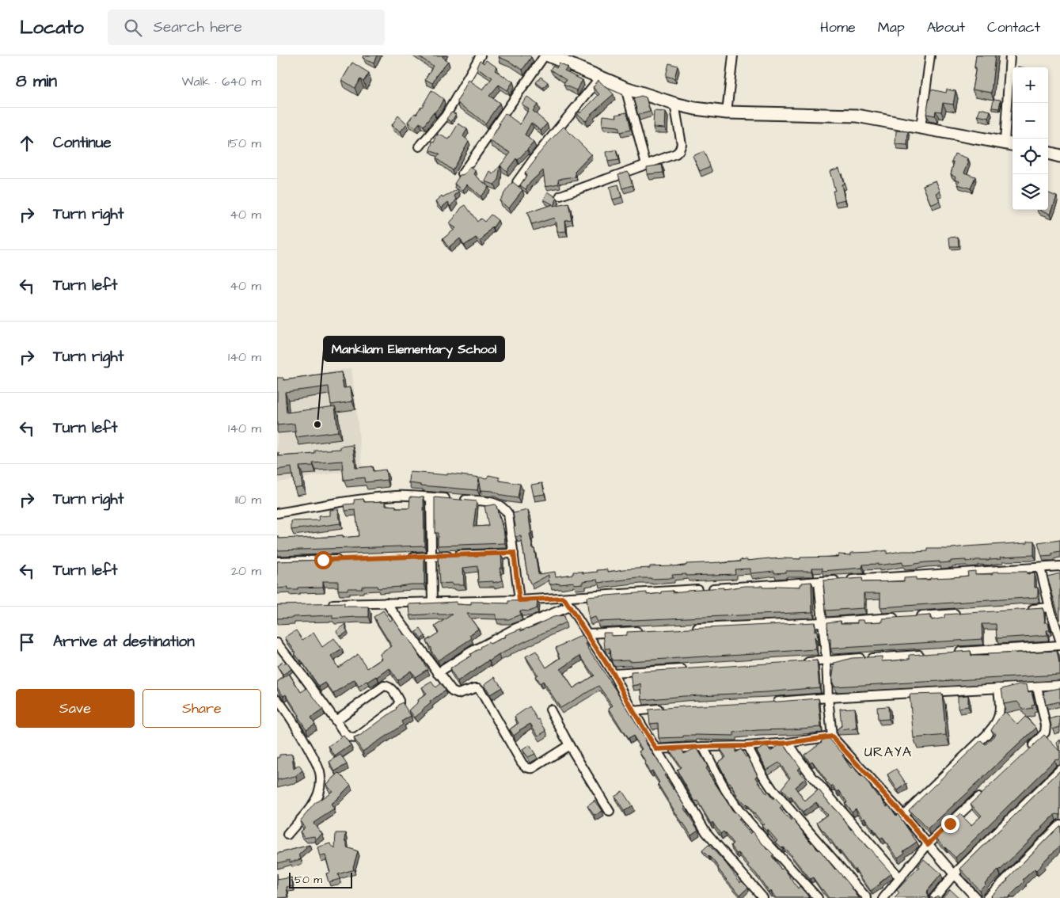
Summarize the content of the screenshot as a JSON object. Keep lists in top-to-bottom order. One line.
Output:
{"districts":["URAYA"],"places":["Mankilam Elementary School"],"scale_bar":"50 m","page":{"header":"Locato","search":"Search here","nav":["Home","Map","About","Contact"],"heading":["8 min","Walk · 640 m"],"map_buttons":["+","−"],"list":[["Continue","150 m"],["Turn right","40 m"],["Turn left","40 m"],["Turn right","140 m"],["Turn left","140 m"],["Turn right","110 m"],["Turn left","20 m"],"Arrive at destination"],"buttons":["Save","Share"],"scale":"50 m"}}
